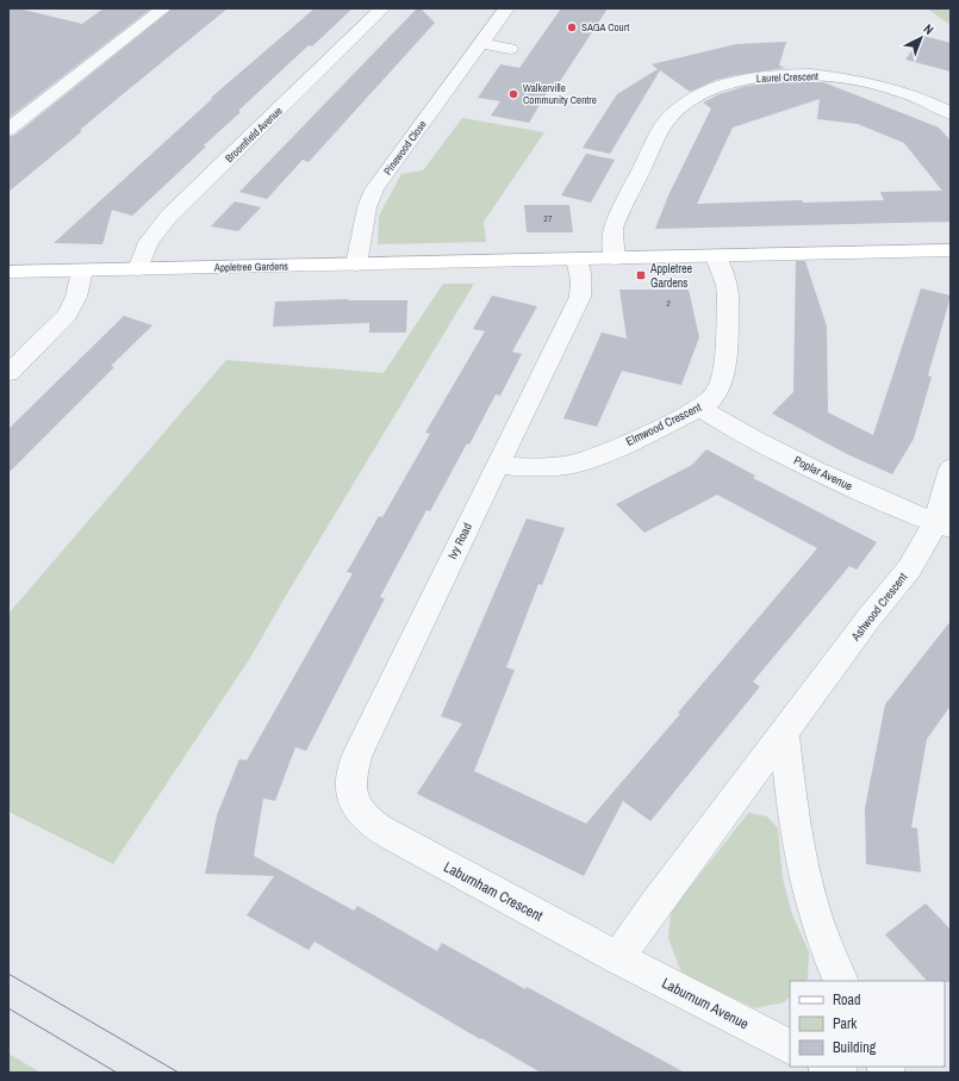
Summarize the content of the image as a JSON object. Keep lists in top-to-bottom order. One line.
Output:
{"streets":{"street":["Laurel Crescent","Broomfield Avenue","Pinewood Close","Appletree Gardens","Elmwood Crescent","Poplar Avenue","Ivy Road","Ashwood Crescent","Laburnham Crescent","Laburnum Avenue"]},"crossings":[["Laurel Crescent","Appletree Gardens"],["Broomfield Avenue","Appletree Gardens"],["Pinewood Close","Appletree Gardens"],["Appletree Gardens","Elmwood Crescent"],["Appletree Gardens","Ivy Road"],["Elmwood Crescent","Poplar Avenue"],["Elmwood Crescent","Ivy Road"],["Poplar Avenue","Ashwood Crescent"],["Ivy Road","Laburnham Crescent"],["Ashwood Crescent","Laburnham Crescent"],["Ashwood Crescent","Laburnum Avenue"],["Laburnham Crescent","Laburnum Avenue"]],"places":{"other":["SAGA Court","Walkerville Community Centre"],"transit":["Appletree Gardens"]},"house_numbers":["27","2"],"legend":["Road","Park","Building"],"north":"top right"}
